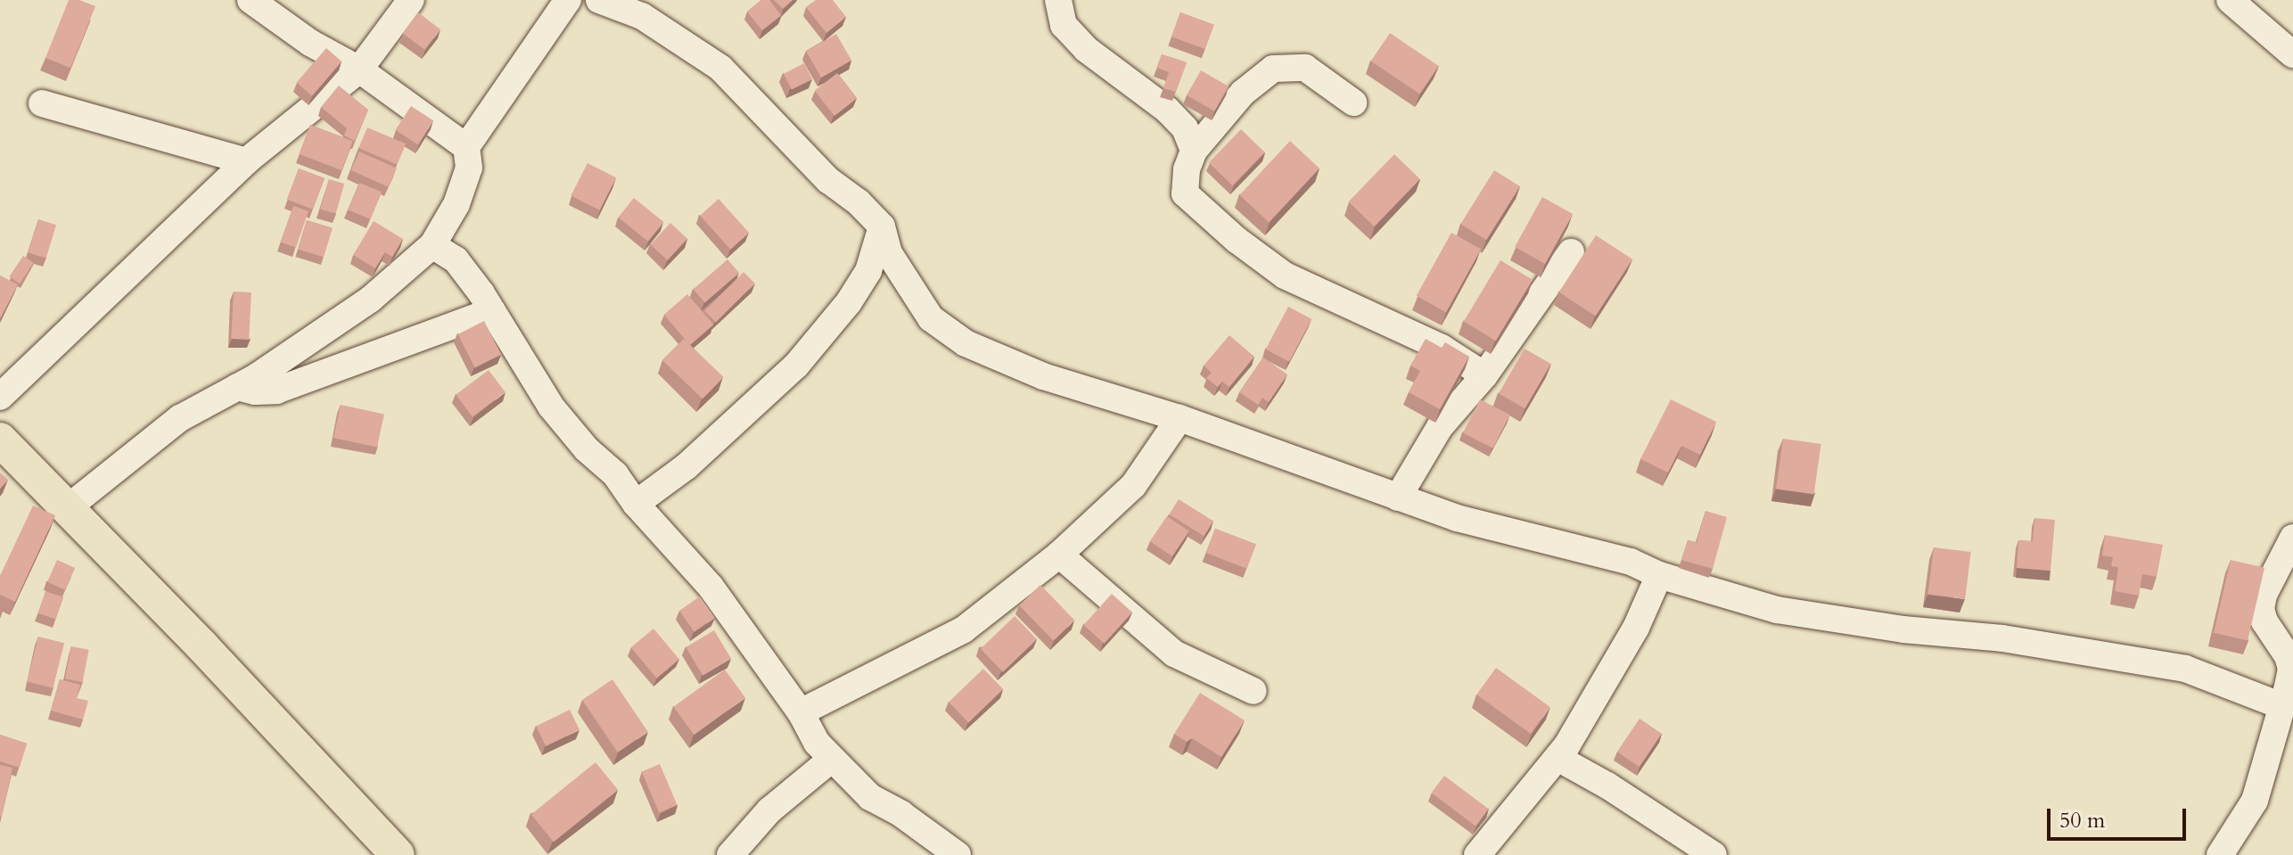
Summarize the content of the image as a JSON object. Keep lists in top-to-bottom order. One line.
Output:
{"scale_bar":"50 m"}
